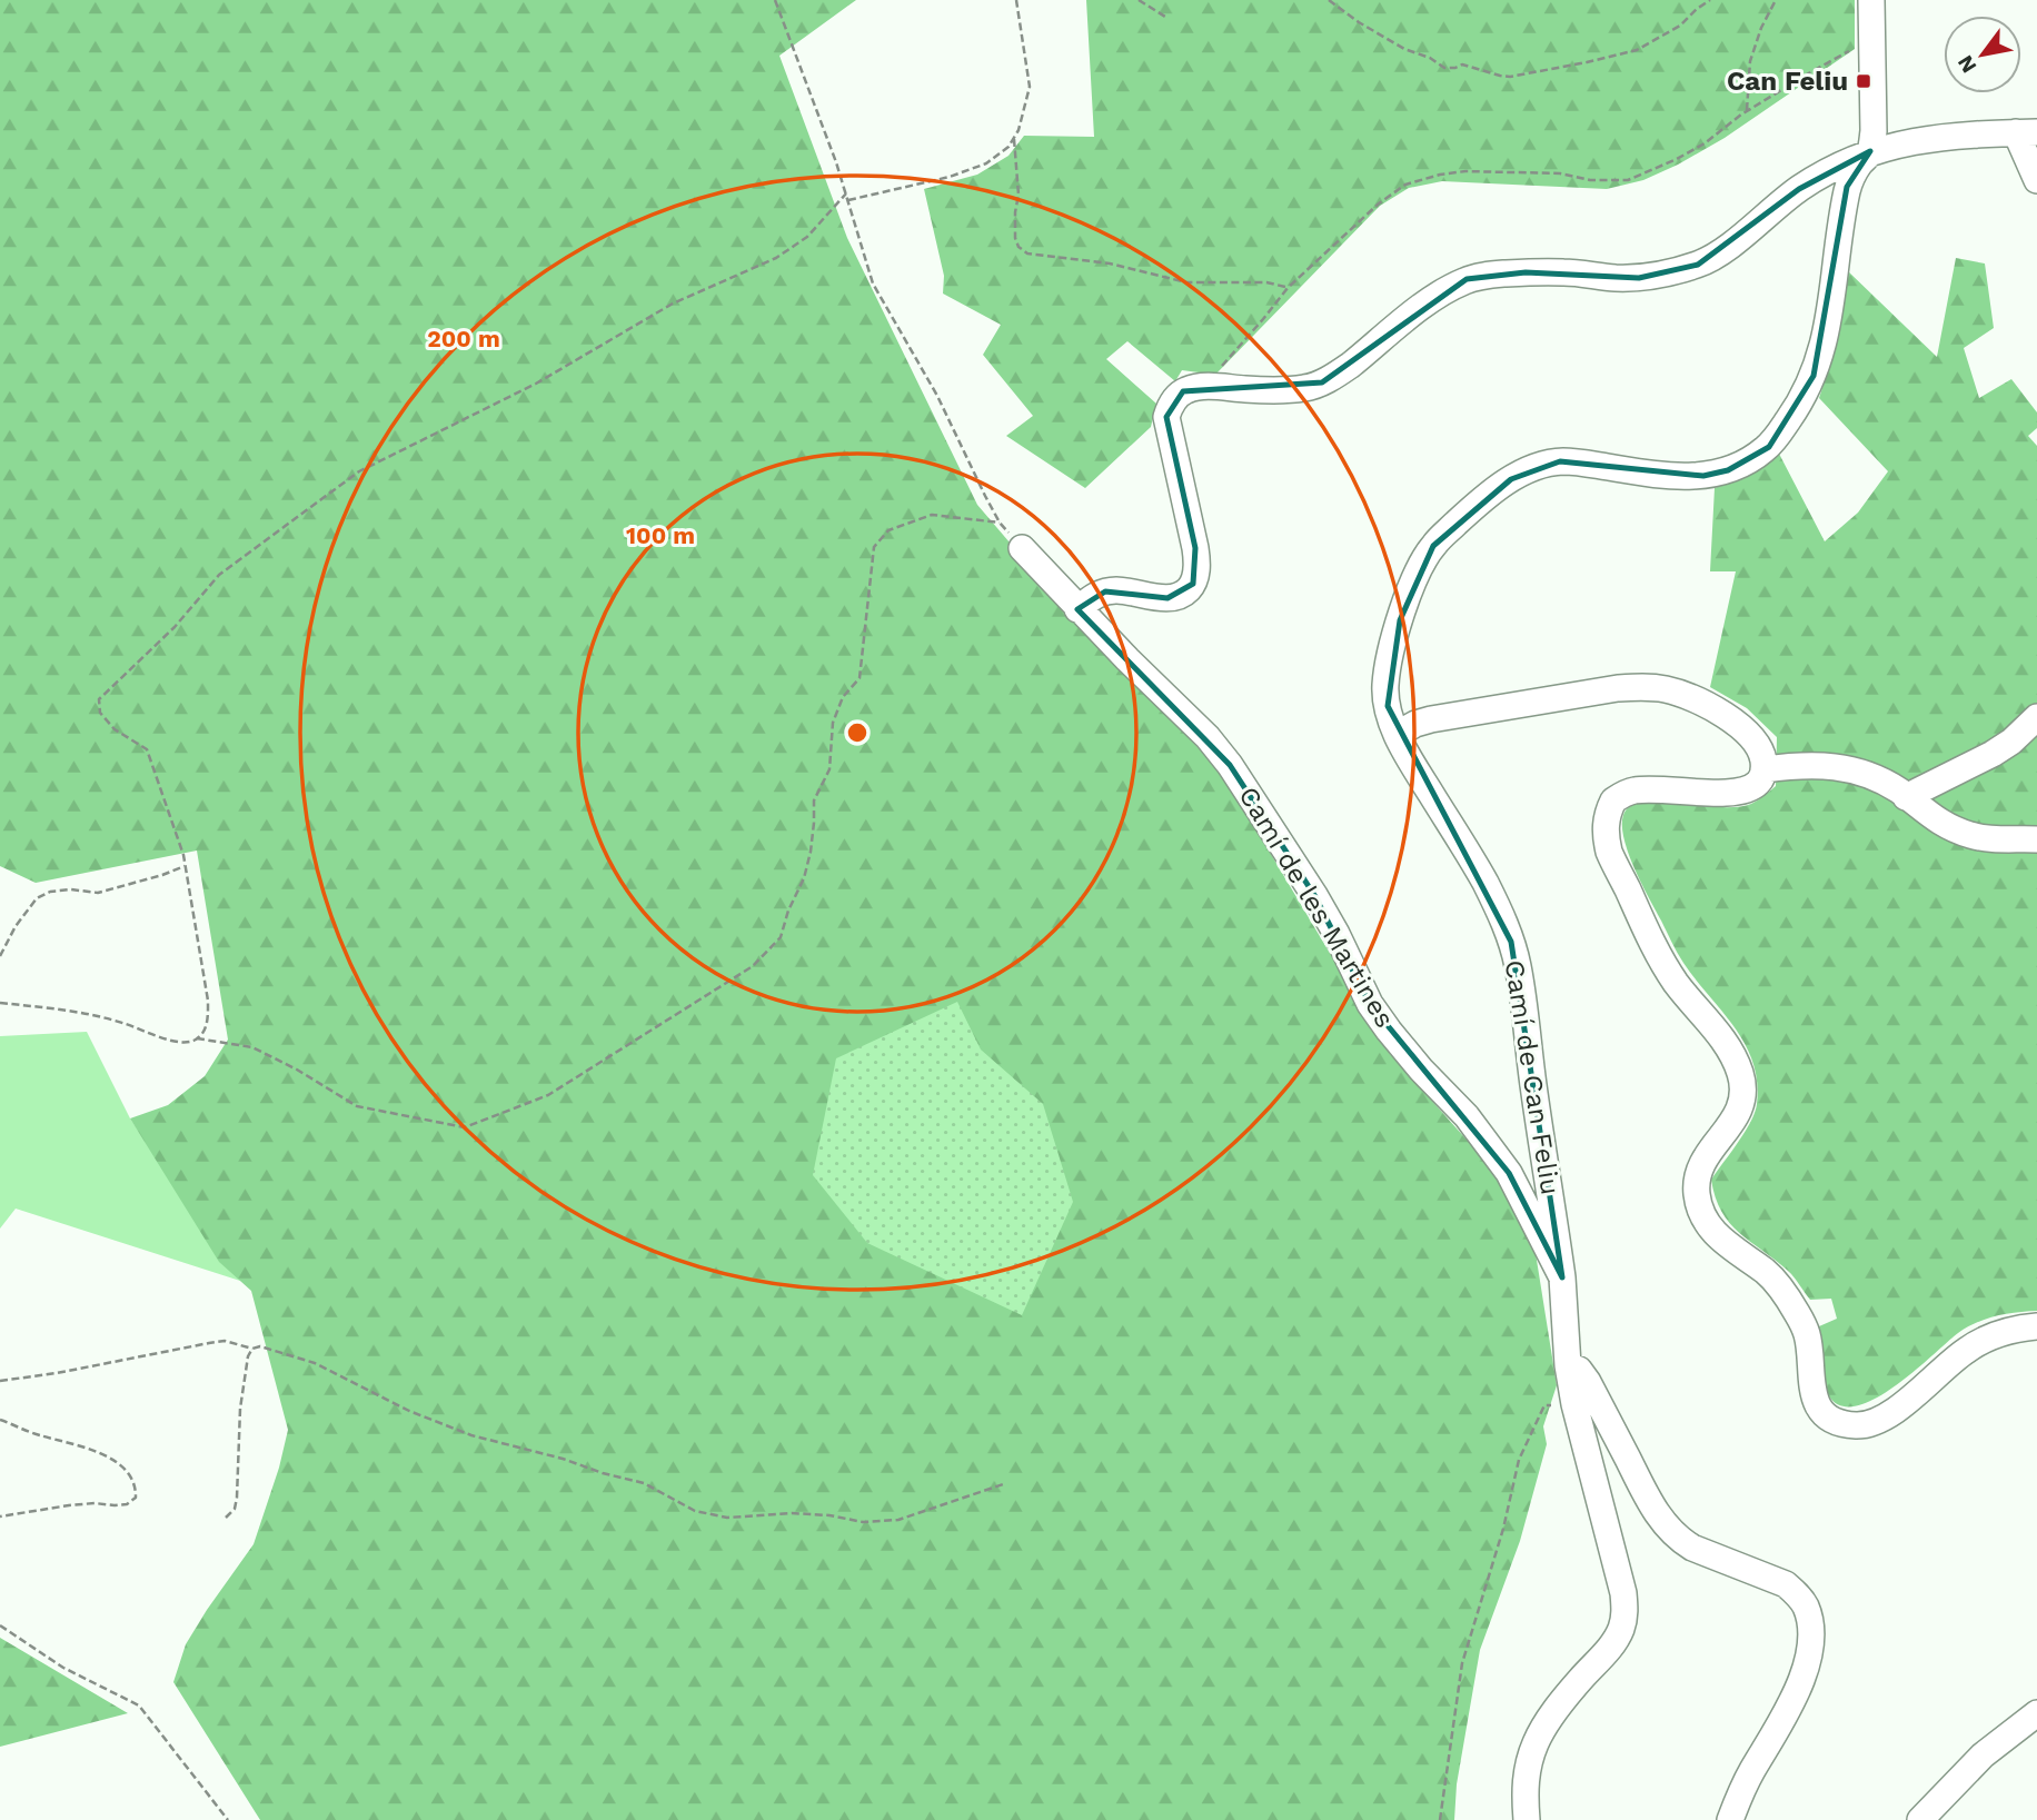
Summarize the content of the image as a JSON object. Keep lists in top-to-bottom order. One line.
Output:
{"streets":{"street":["Camí de les Martines","Camí de Can Feliu"]},"crossings":[["Camí de les Martines","Camí de Can Feliu"]],"places":{"transit":["Can Feliu"]},"north":"bottom left","rings":["200 m","100 m"]}
